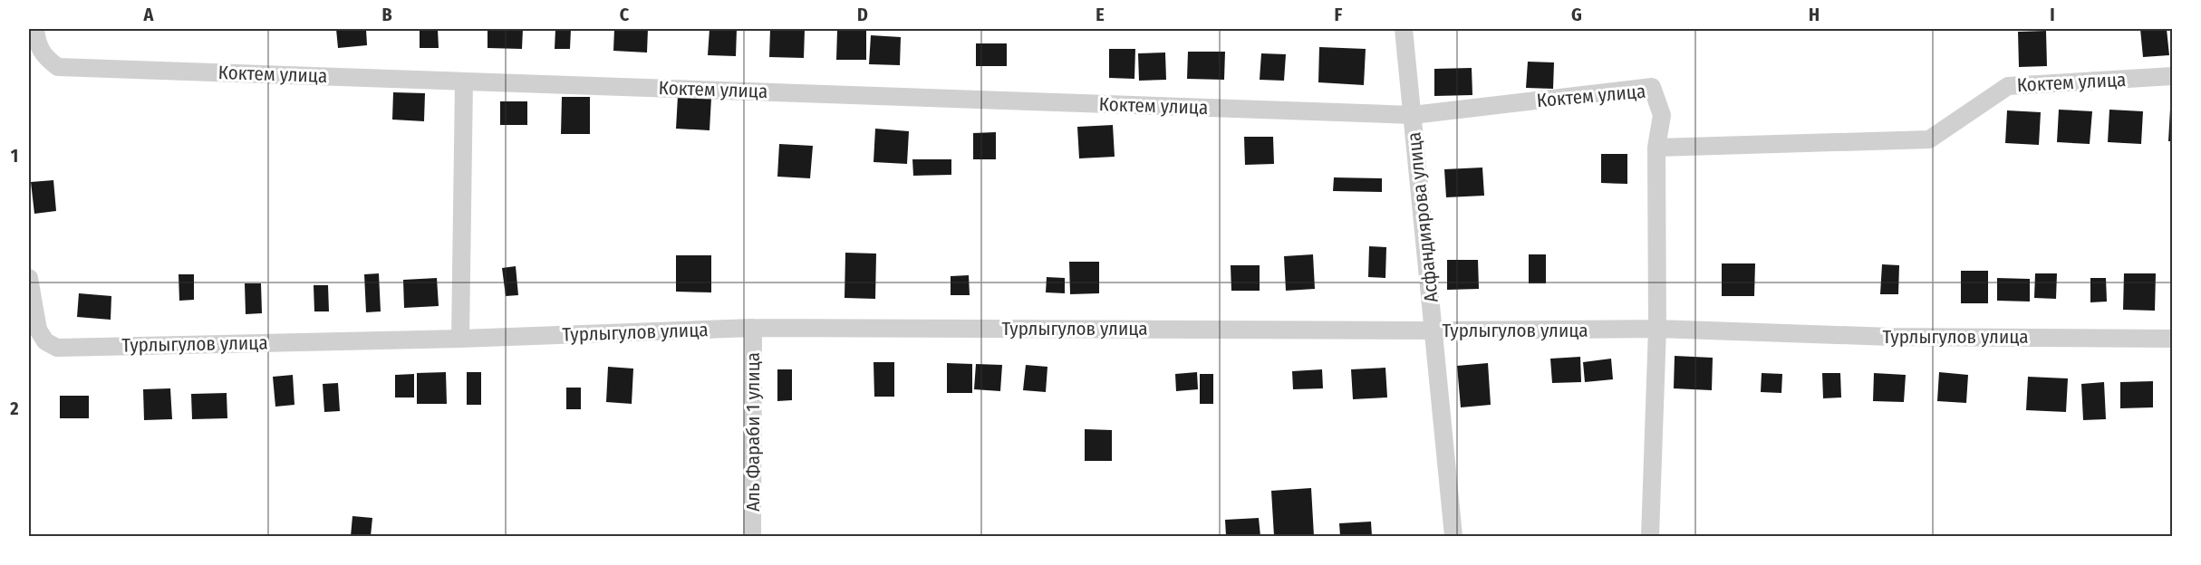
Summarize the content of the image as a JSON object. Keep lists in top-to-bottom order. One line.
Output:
{"streets":{"street":["Коктем улица","Асфандиярова улица","Турлыгулов улица","Аль Фараби 1 улица"]},"crossings":[["Коктем улица","Асфандиярова улица"],["Асфандиярова улица","Турлыгулов улица"],["Турлыгулов улица","Аль Фараби 1 улица"]],"grid":{"columns":["A","B","C","D","E","F","G","H","I"],"rows":["1","2"]}}
